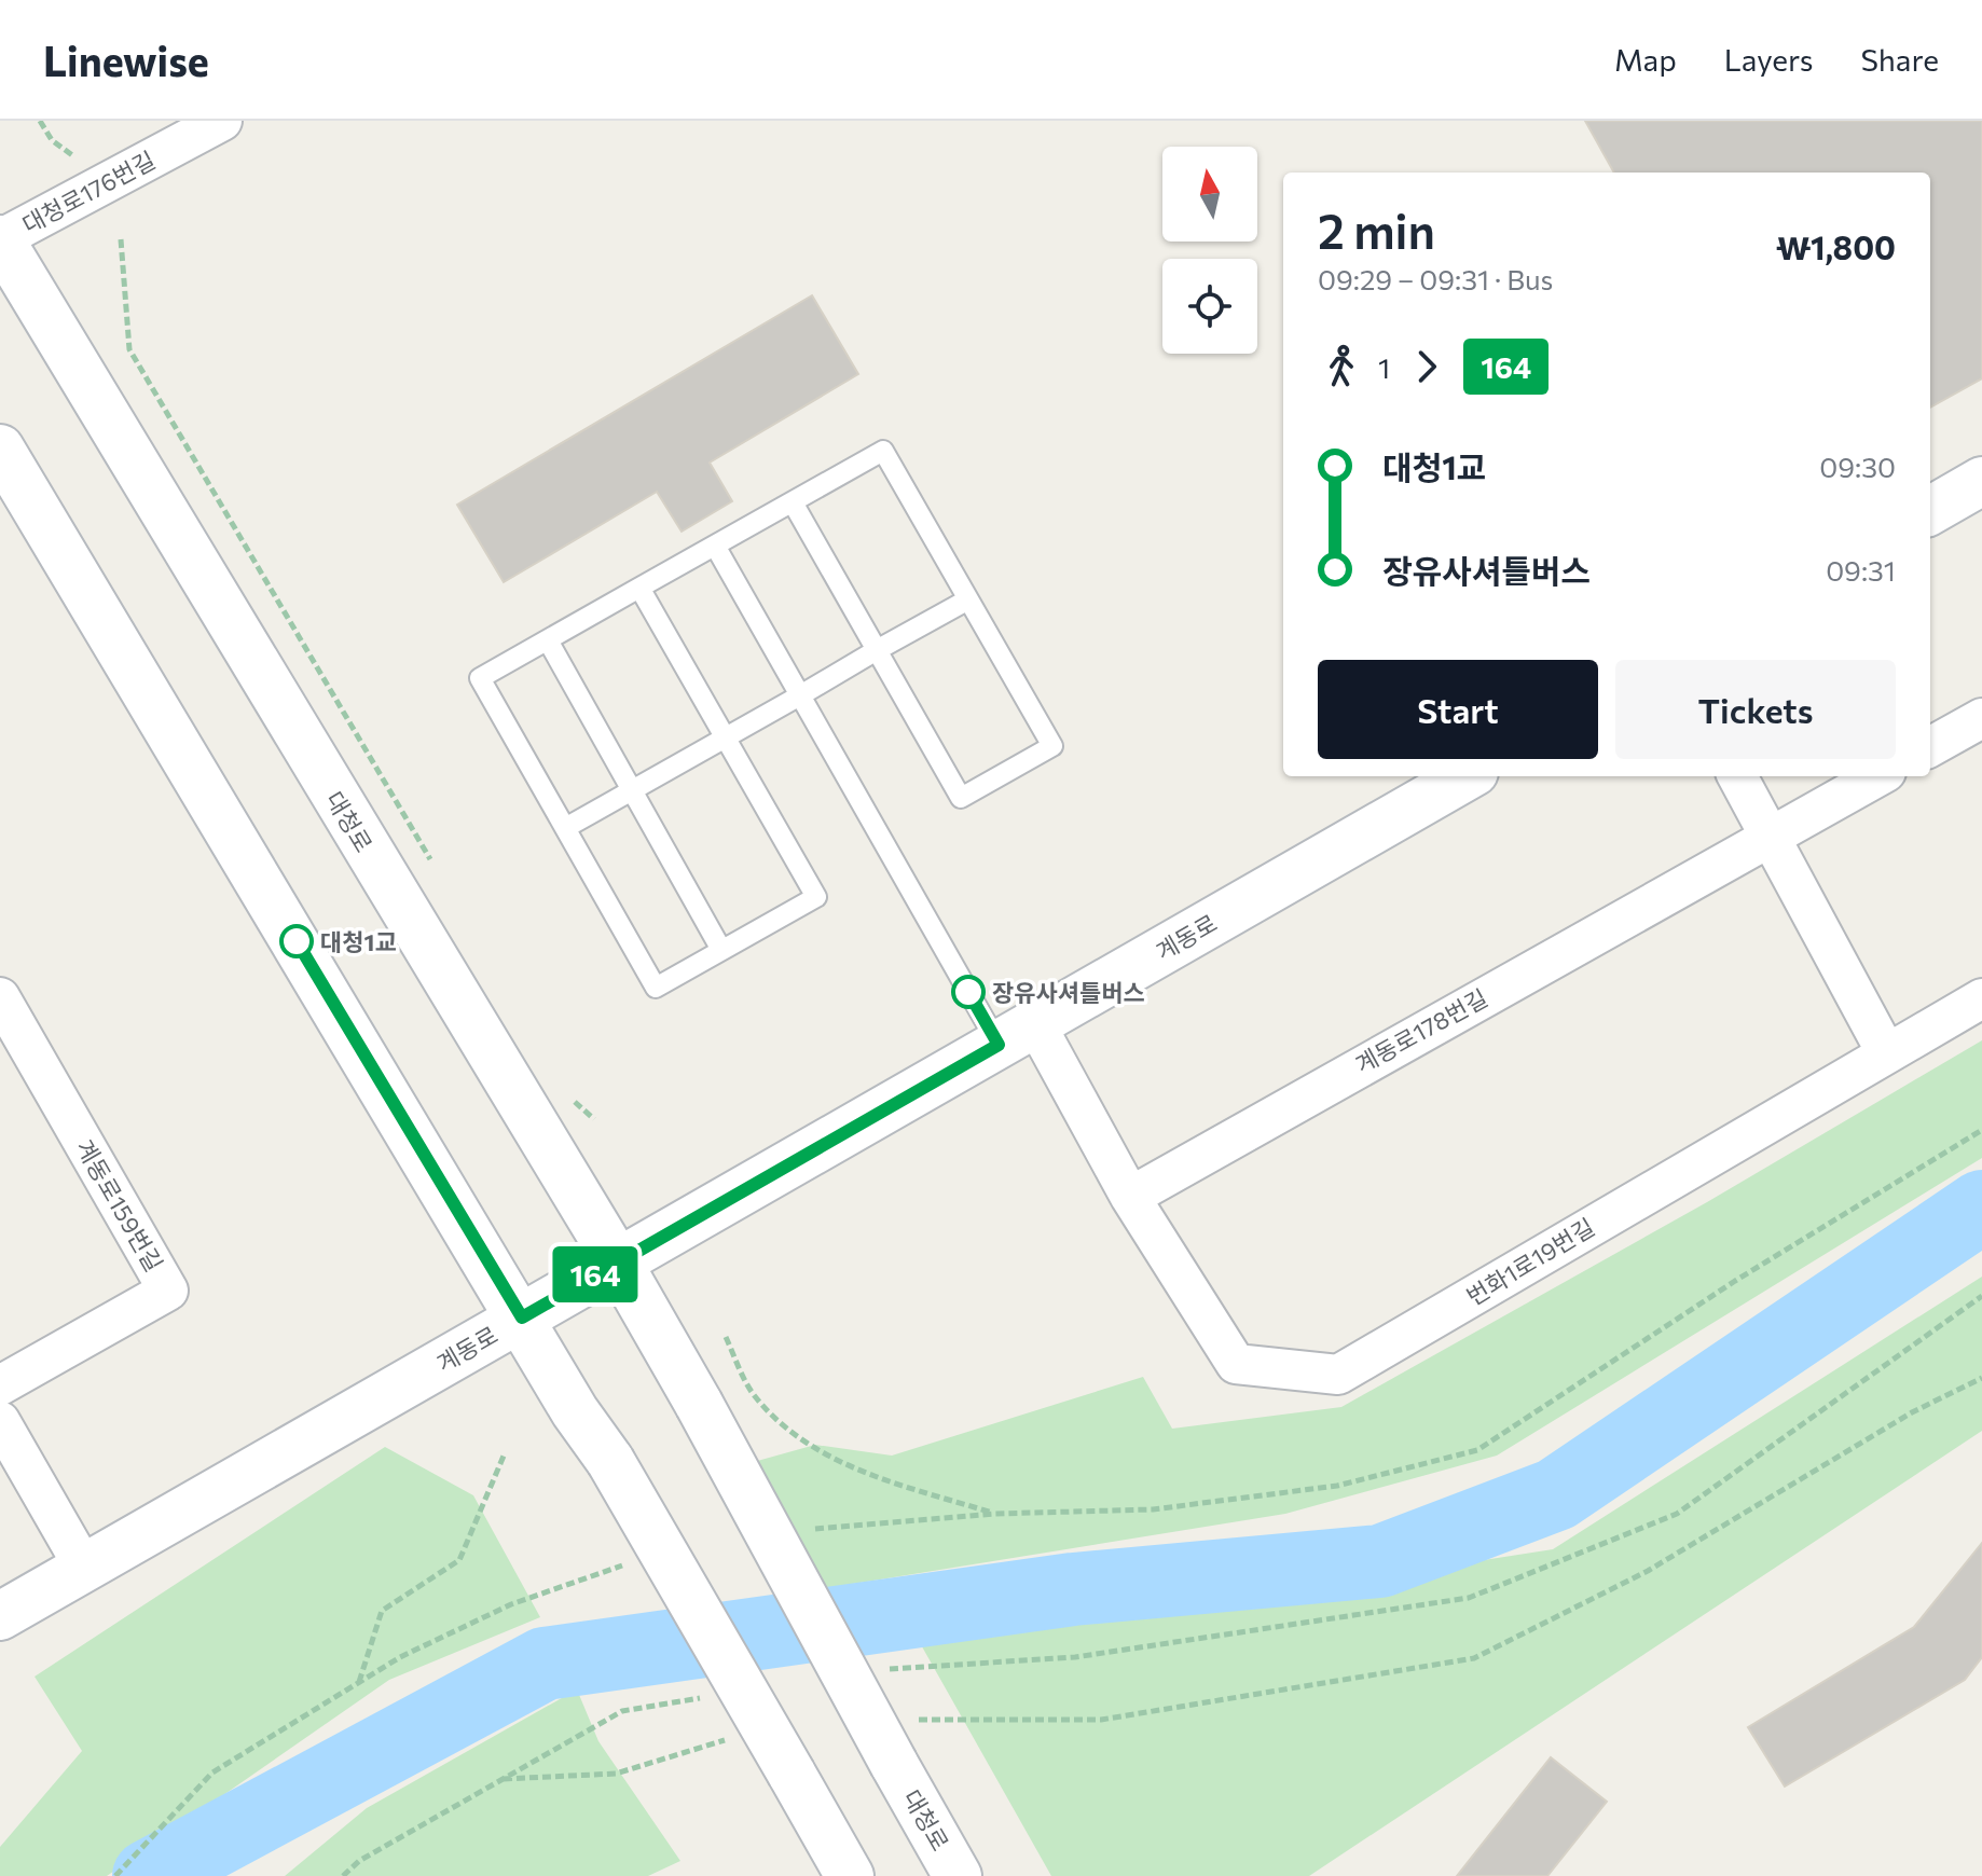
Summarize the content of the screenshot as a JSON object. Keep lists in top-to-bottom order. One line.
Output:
{"streets":{"main road":["대청로","계동로"],"street":["대청로176번길","계동로178번길","계동로159번길","번화1로19번길"]},"crossings":[["대청로176번길","대청로"],["대청로","계동로"],["계동로178번길","번화1로19번길"]],"places":["대청1교","장유사셔틀버스"],"lines":["bus line 164"],"north":"top","page":{"header":"Linewise","nav":["Map","Layers","Share"],"on_map":"164","heading":["2 min","09:29 – 09:31 · Bus","₩1,800"],"legs":["1","164"],"list":[{"name":"대청1교","value":"09:30"},{"name":"장유사셔틀버스","value":"09:31"}],"buttons":["Start","Tickets"]}}
